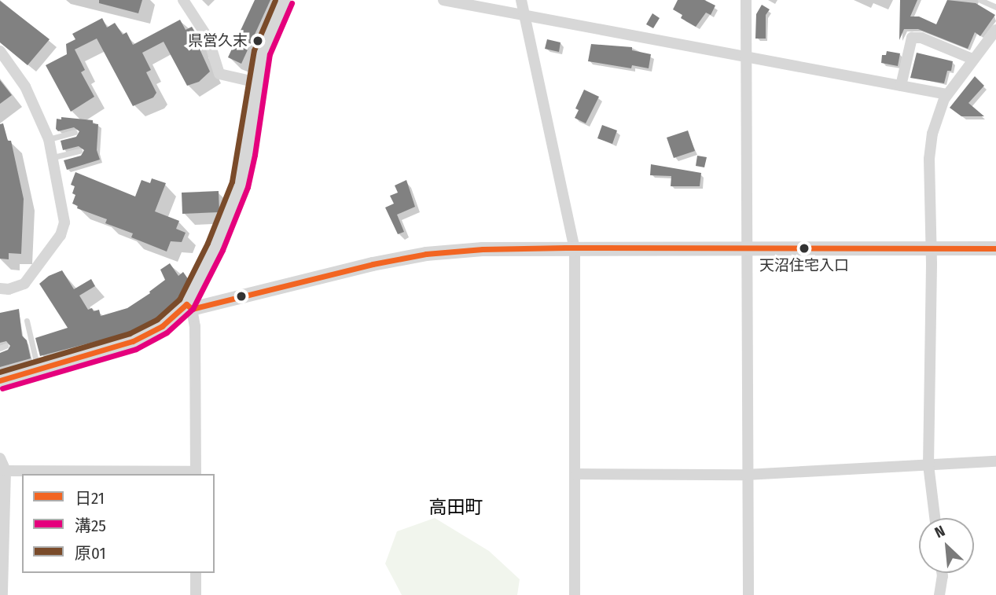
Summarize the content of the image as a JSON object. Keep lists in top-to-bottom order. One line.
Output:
{"districts":["高田町"],"places":["県営久末","天沼住宅入口"],"lines":["transit line 原01","transit line 溝25","transit line 日21"],"legend":["日21","溝25","原01"],"north":"top left"}
